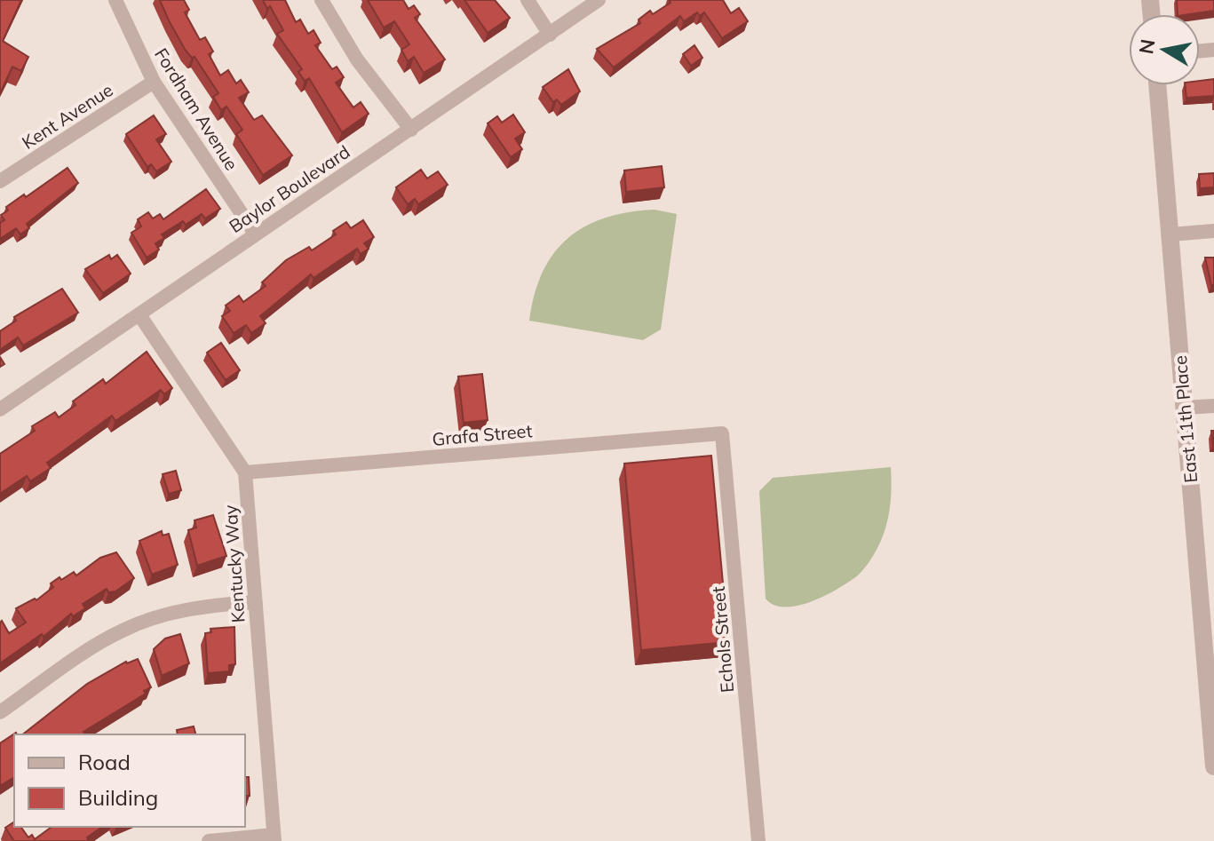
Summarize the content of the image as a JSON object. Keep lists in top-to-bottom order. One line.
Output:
{"streets":{"street":["Fordham Avenue","Kent Avenue","Baylor Boulevard","East 11th Place","Grafa Street","Kentucky Way","Echols Street"]},"crossings":[["Fordham Avenue","Kent Avenue"],["Fordham Avenue","Baylor Boulevard"],["Baylor Boulevard","Kentucky Way"],["Grafa Street","Kentucky Way"],["Grafa Street","Echols Street"]],"legend":["Road","Building"],"north":"left"}
